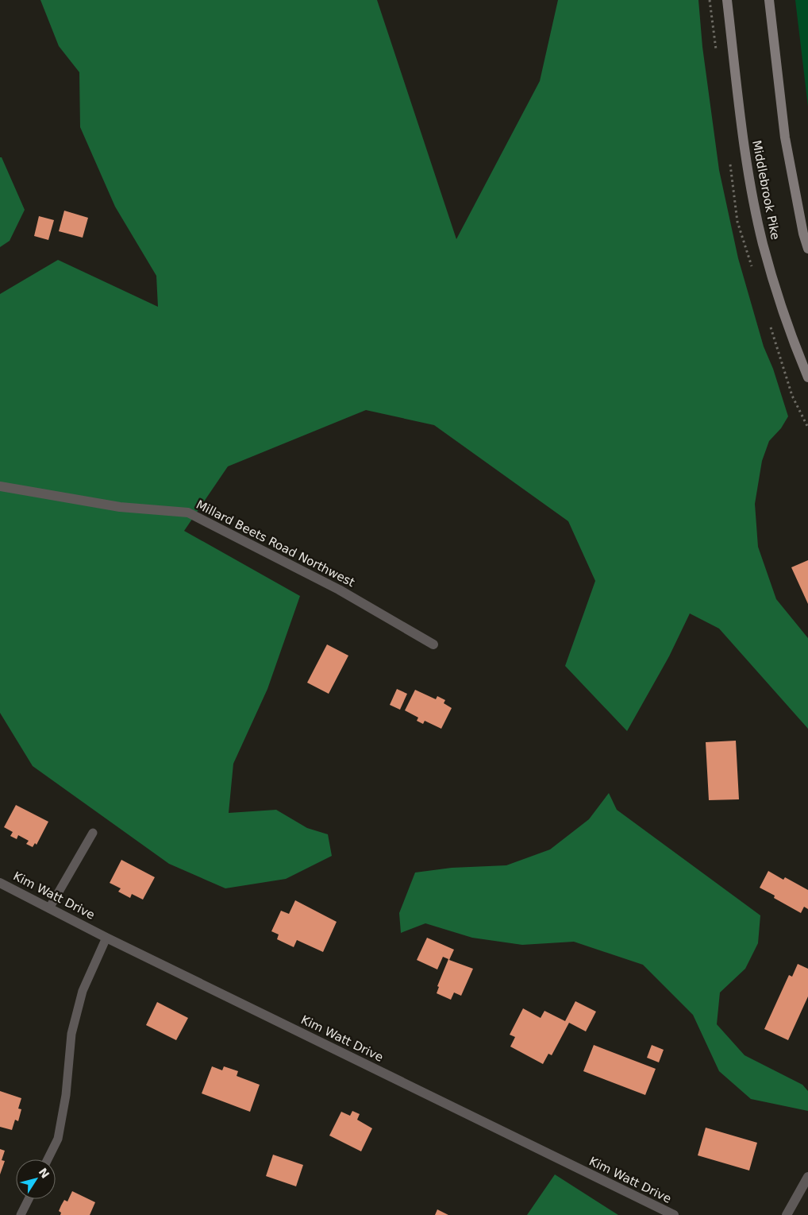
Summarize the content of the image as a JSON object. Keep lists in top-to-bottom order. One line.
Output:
{"streets":{"main road":["Middlebrook Pike"],"street":["Millard Beets Road Northwest","Kim Watt Drive"]},"north":"top right"}
